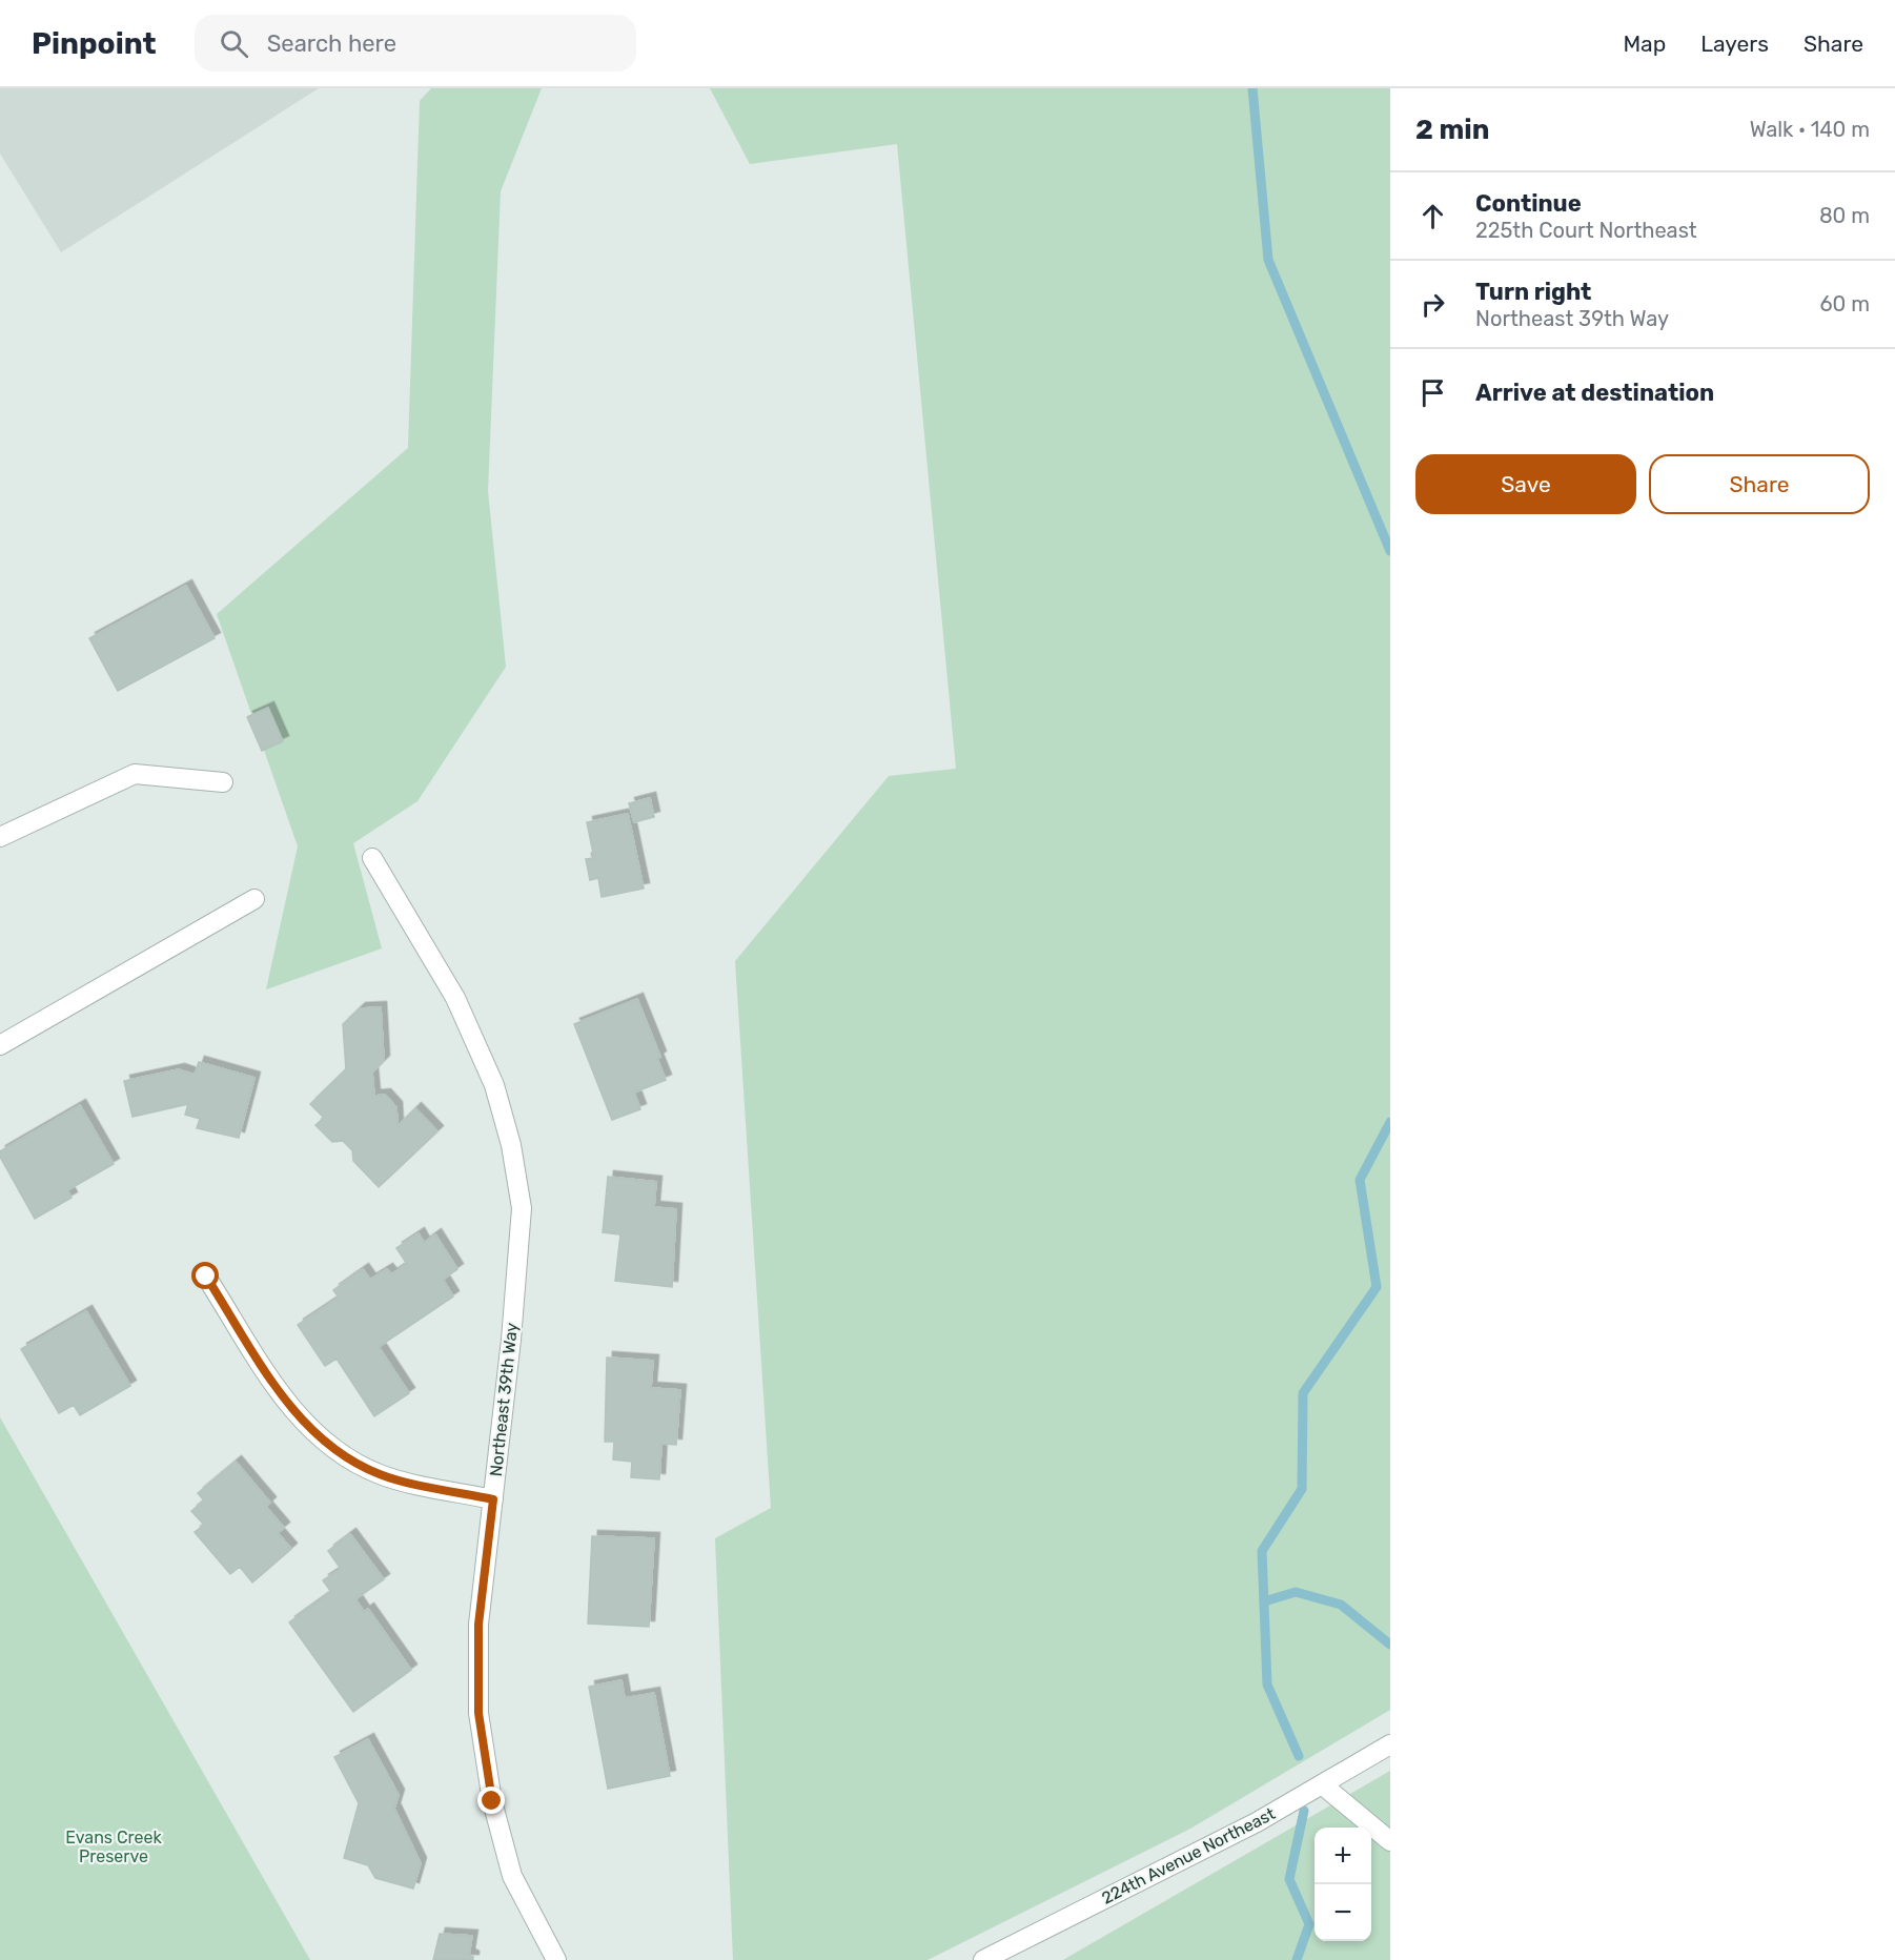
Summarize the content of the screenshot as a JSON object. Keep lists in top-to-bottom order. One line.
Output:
{"streets":{"street":["Northeast 39th Way","224th Avenue Northeast"]},"parks":["Evans Creek Preserve"],"page":{"header":"Pinpoint","search":"Search here","nav":["Map","Layers","Share"],"heading":["2 min","Walk · 140 m"],"list":[["Continue","225th Court Northeast","80 m"],["Turn right","Northeast 39th Way","60 m"],"Arrive at destination"],"buttons":["Save","Share"],"map_buttons":["+","−"]}}
